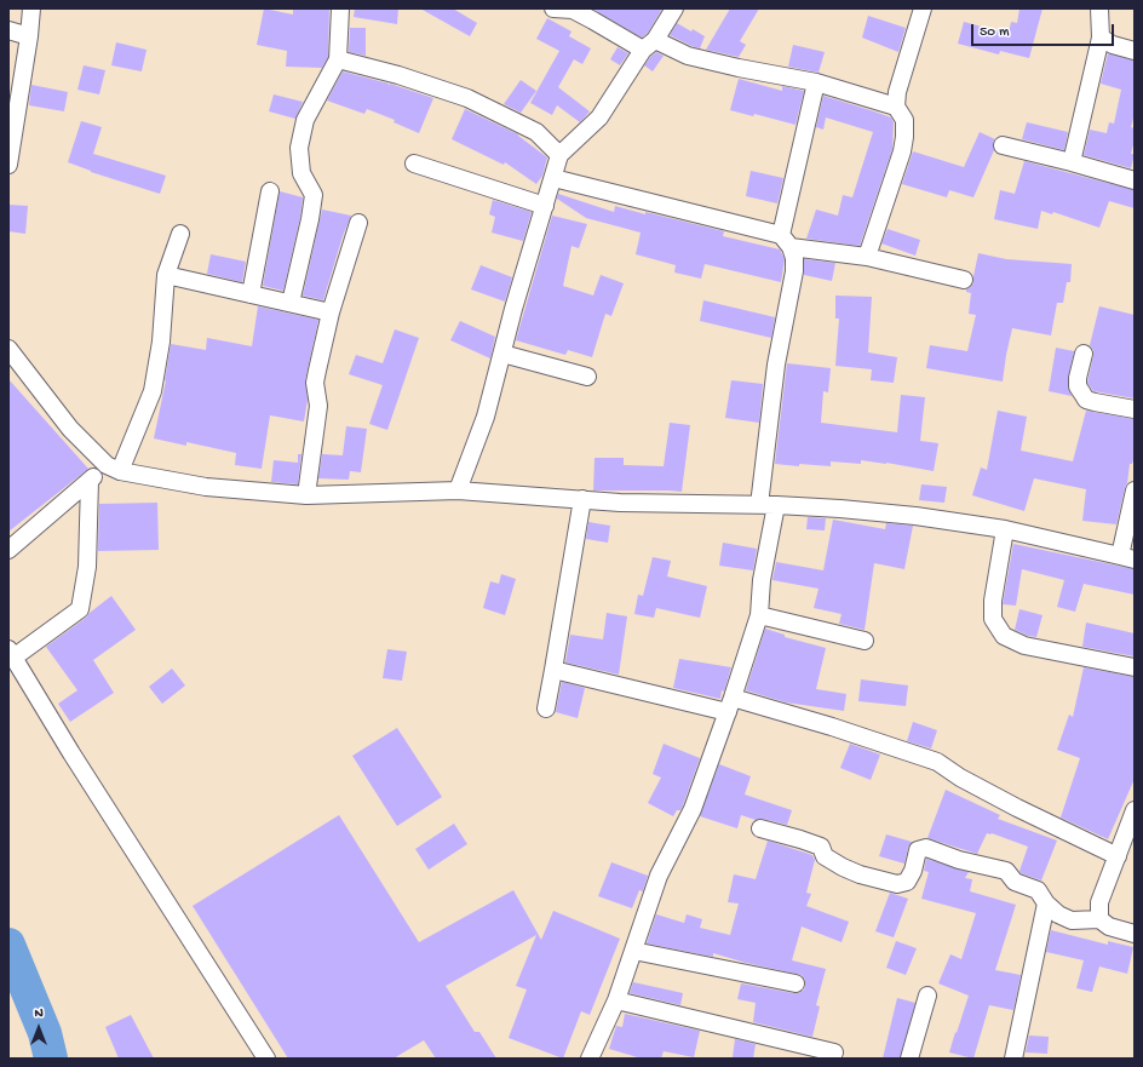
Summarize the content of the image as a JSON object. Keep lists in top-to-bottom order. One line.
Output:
{"scale_bar":"50 m","north":"top"}
